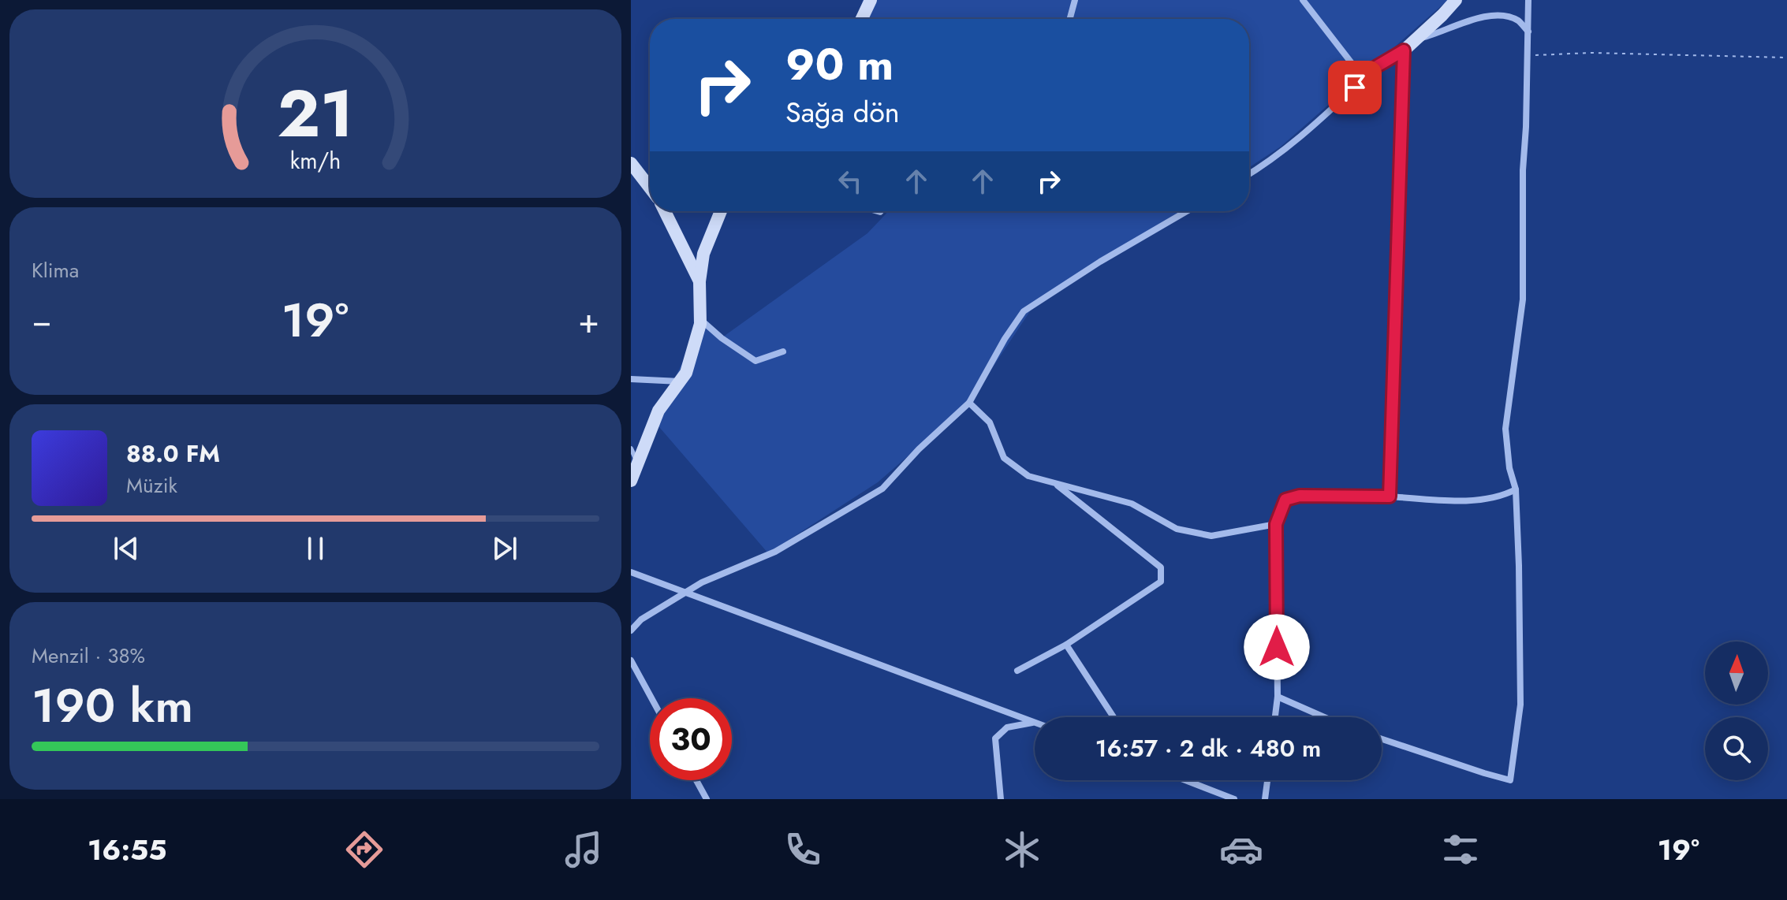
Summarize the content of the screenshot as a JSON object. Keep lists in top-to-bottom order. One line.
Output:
{"north":"top","page":{"turn":["90 m","Sağa dön"],"tile":["Klima",["Menzil · 38%","190 km"]],"heat":["−","19°","+"],"song":["88.0 FM","Müzik"],"limit":"30","trip":"16:57 · 2 dk · 480 m","tabs":["16:55","19°"],"gauge":["21","km/h"]}}
